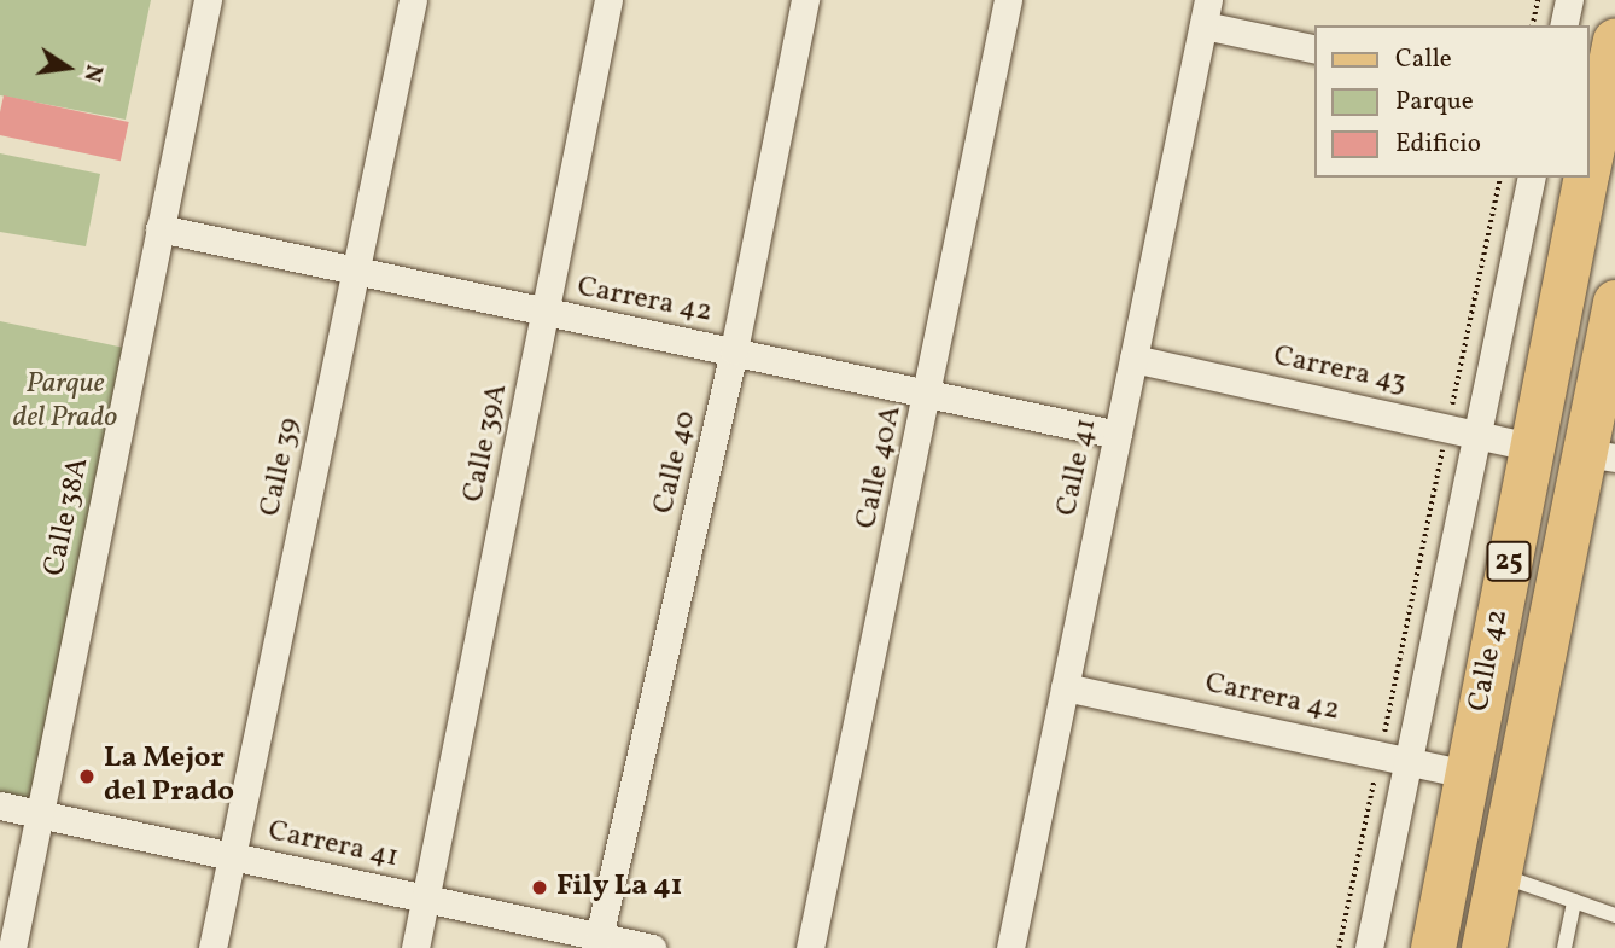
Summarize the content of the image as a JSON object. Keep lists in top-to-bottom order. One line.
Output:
{"streets":{"main road":["25","Calle 42"],"street":["Carrera 42","Carrera 43","Calle 39A","Calle 40","Calle 39","Calle 40A","Calle 41","Calle 38A","Carrera 41"]},"crossings":[["Carrera 42","Calle 39A"],["Carrera 42","Calle 40"],["Carrera 42","Calle 39"],["Carrera 42","Calle 40A"],["Carrera 42","Calle 41"],["Carrera 42","Calle 38A"],["Carrera 42","Calle 42"],["Carrera 43","Calle 41"],["Carrera 43","Calle 42"],["Calle 39A","Carrera 41"],["Calle 40","Carrera 41"],["Calle 39","Carrera 41"],["Calle 38A","Carrera 41"]],"parks":["Parque del Prado"],"places":["La Mejor del Prado","Fily La 41"],"legend":["Calle","Parque","Edificio"],"north":"right"}
